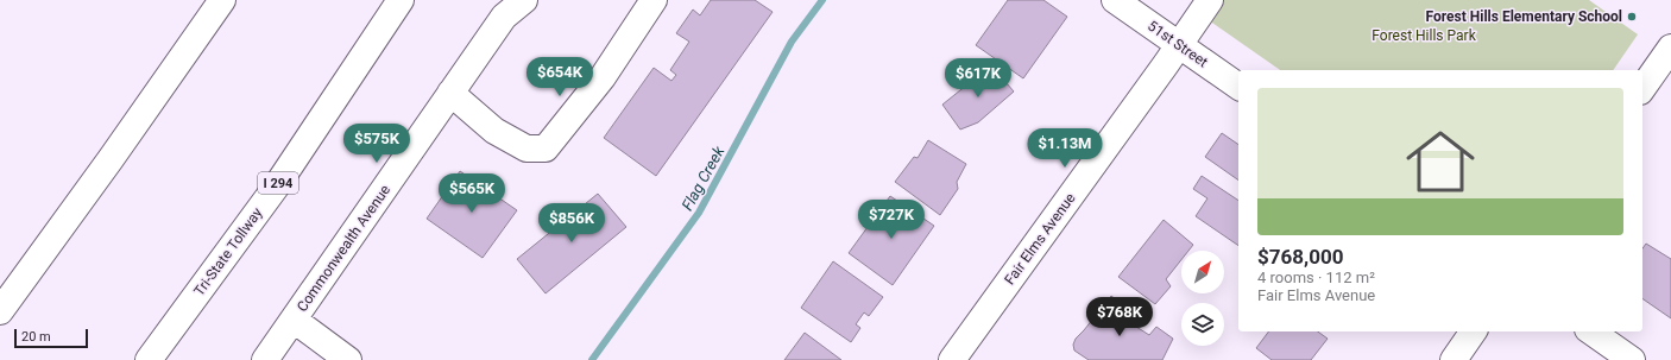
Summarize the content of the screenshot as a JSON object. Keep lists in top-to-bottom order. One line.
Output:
{"streets":{"main road":["51st Street","I 294","Fair Elms Avenue","Commonwealth Avenue","Tri-State Tollway"]},"crossings":[["51st Street","Fair Elms Avenue"]],"water":["Flag Creek"],"parks":["Forest Hills Park"],"places":["Forest Hills Elementary School"],"scale_bar":"20 m","north":"top right","page":{"price":["$654K","$617K","$575K","$1.13M","$565K","$727K","$856K","$768K"],"list":[{"name":"$768,000","note":"4 rooms · 112 m² · Fair Elms Avenue"}],"scale":"20 m"}}
